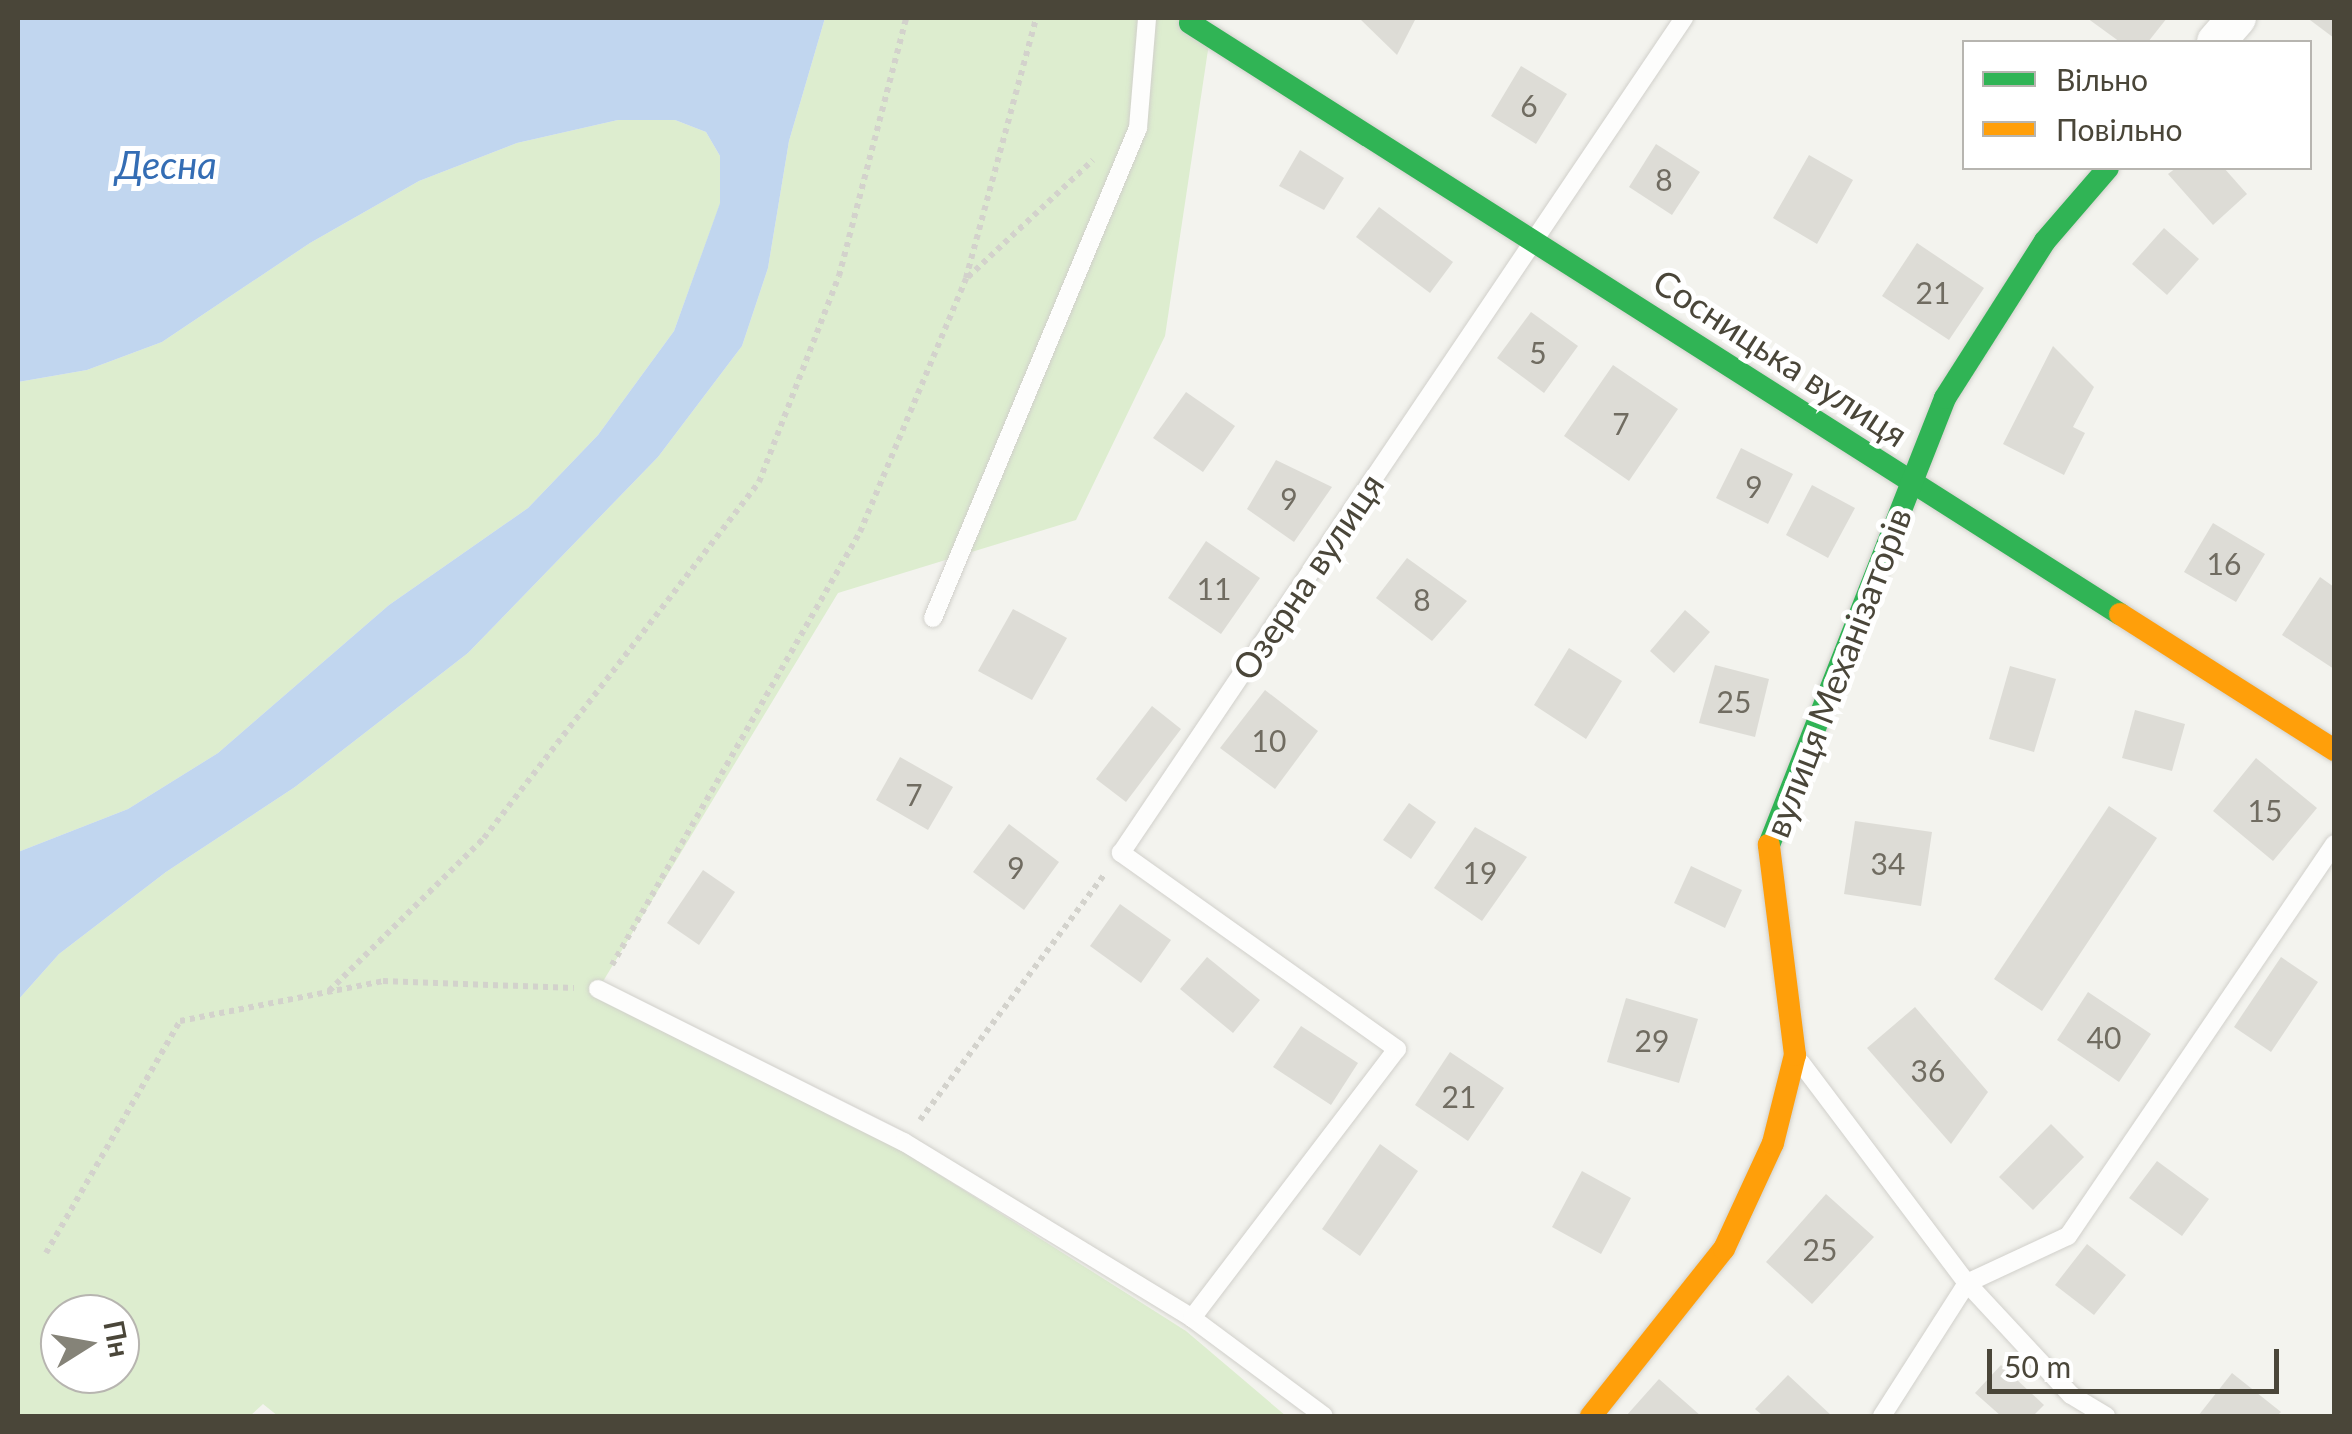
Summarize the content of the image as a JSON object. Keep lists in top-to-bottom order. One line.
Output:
{"streets":{"street":["Сосницька вулиця","вулиця Механізаторів"],"lane":["Озерна вулиця"]},"crossings":[["Сосницька вулиця","Озерна вулиця"],["Сосницька вулиця","вулиця Механізаторів"]],"water":["Десна"],"house_numbers":["6","8","21","5","7","9","9","16","11","8","25","10","7","15","34","9","19","40","29","36","21","25"],"legend":["Вільно","Повільно"],"scale_bar":"50 m","north":"right"}
